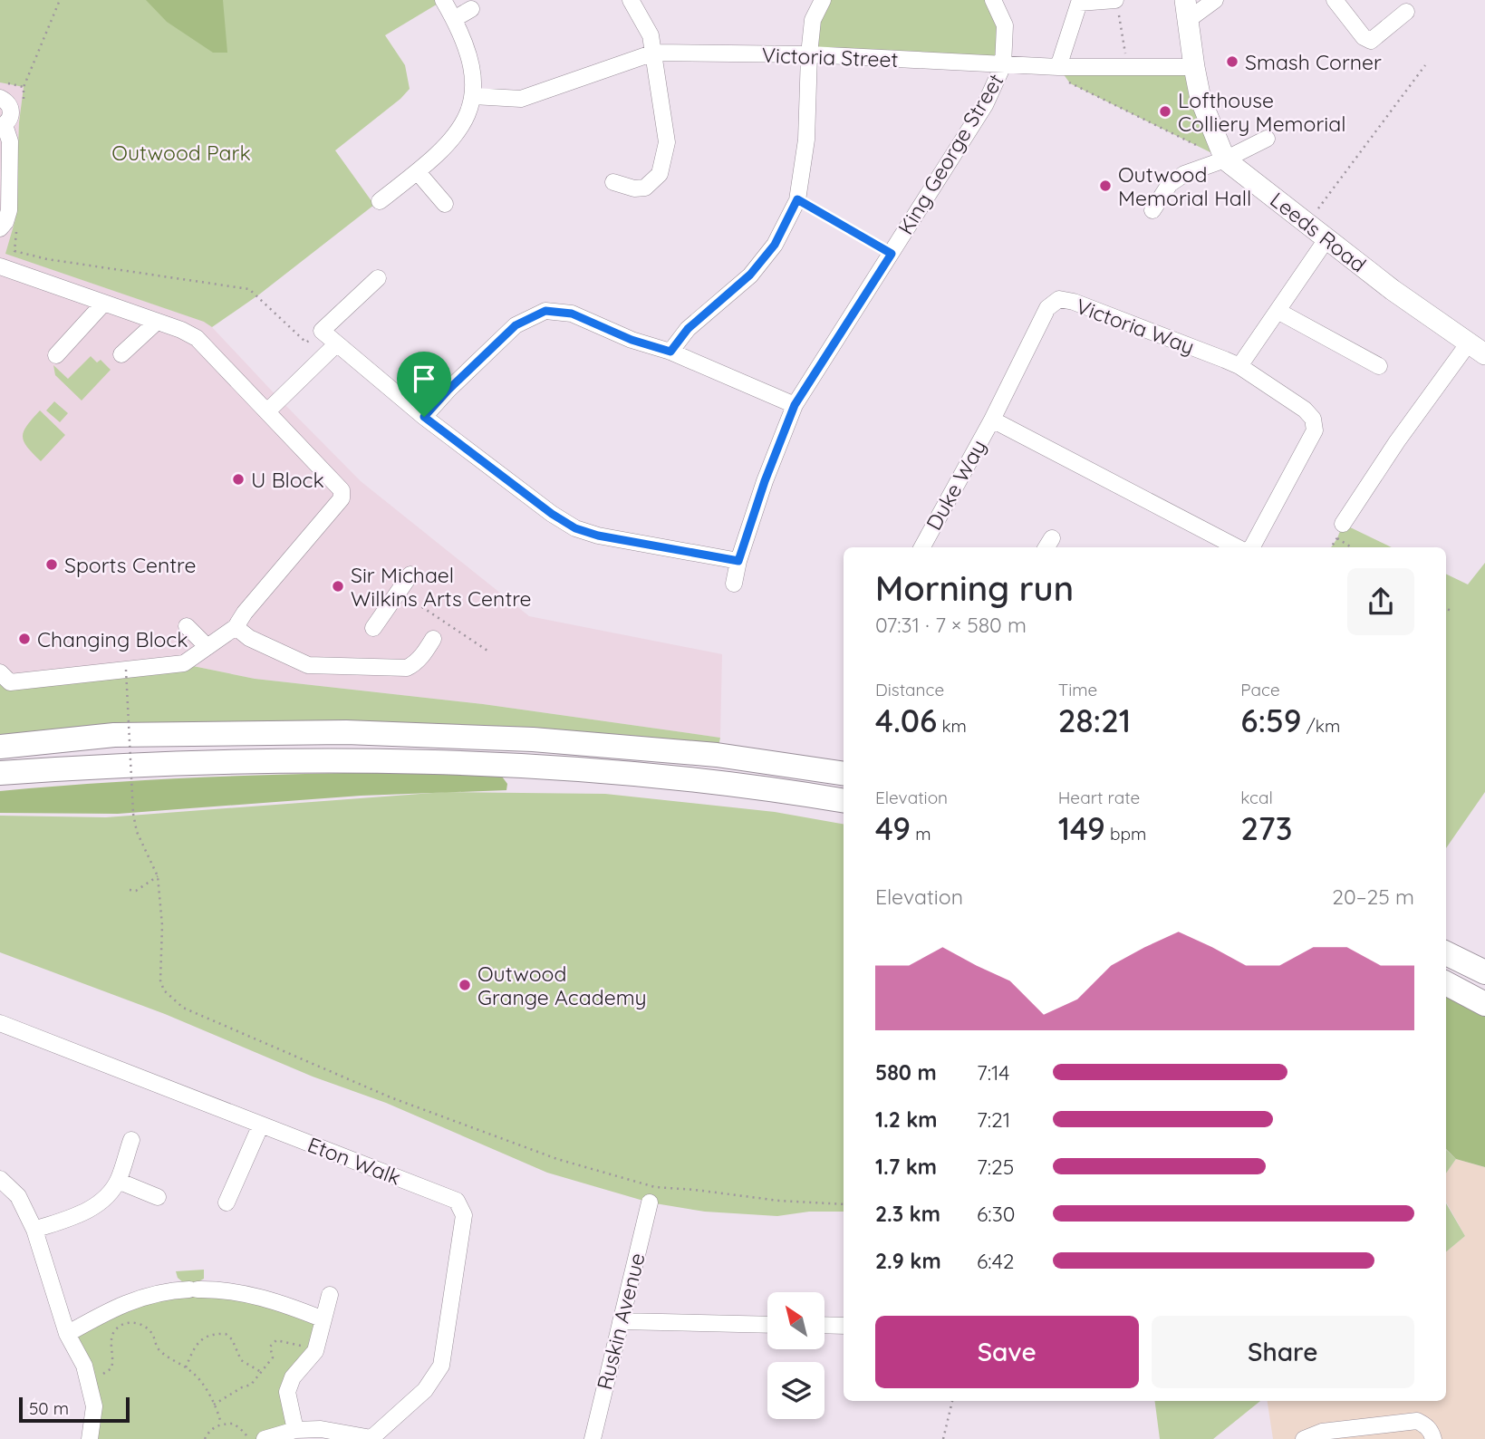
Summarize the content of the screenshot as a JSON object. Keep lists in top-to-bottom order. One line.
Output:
{"streets":{"main road":["Leeds Road"],"street":["Victoria Street","King George Street","Victoria Way","Duke Way","Eton Walk","Ruskin Avenue"]},"crossings":[["Victoria Street","King George Street"],["Victoria Street","Leeds Road"],["Victoria Way","Duke Way"]],"parks":["Outwood Park"],"places":["Smash Corner","Lofthouse Colliery Memorial","Outwood Memorial Hall","U Block","Sports Centre","Sir Michael Wilkins Arts Centre","Changing Block","Outwood Grange Academy"],"scale_bar":"50 m","north":"top left","page":{"heading":["Morning run","07:31 · 7 × 580 m"],"stats":[["Distance","4.06 km"],["Time","28:21"],["Pace","6:59 /km"],["Elevation","49 m"],["Heart rate","149 bpm"],["kcal","273"]],"chart":["Elevation","20–25 m"],"list":[{"name":"580 m","note":"7:14"},{"name":"1.2 km","note":"7:21"},{"name":"1.7 km","note":"7:25"},{"name":"2.3 km","note":"6:30"},{"name":"2.9 km","note":"6:42"}],"buttons":["Save","Share"],"scale":"50 m"}}
